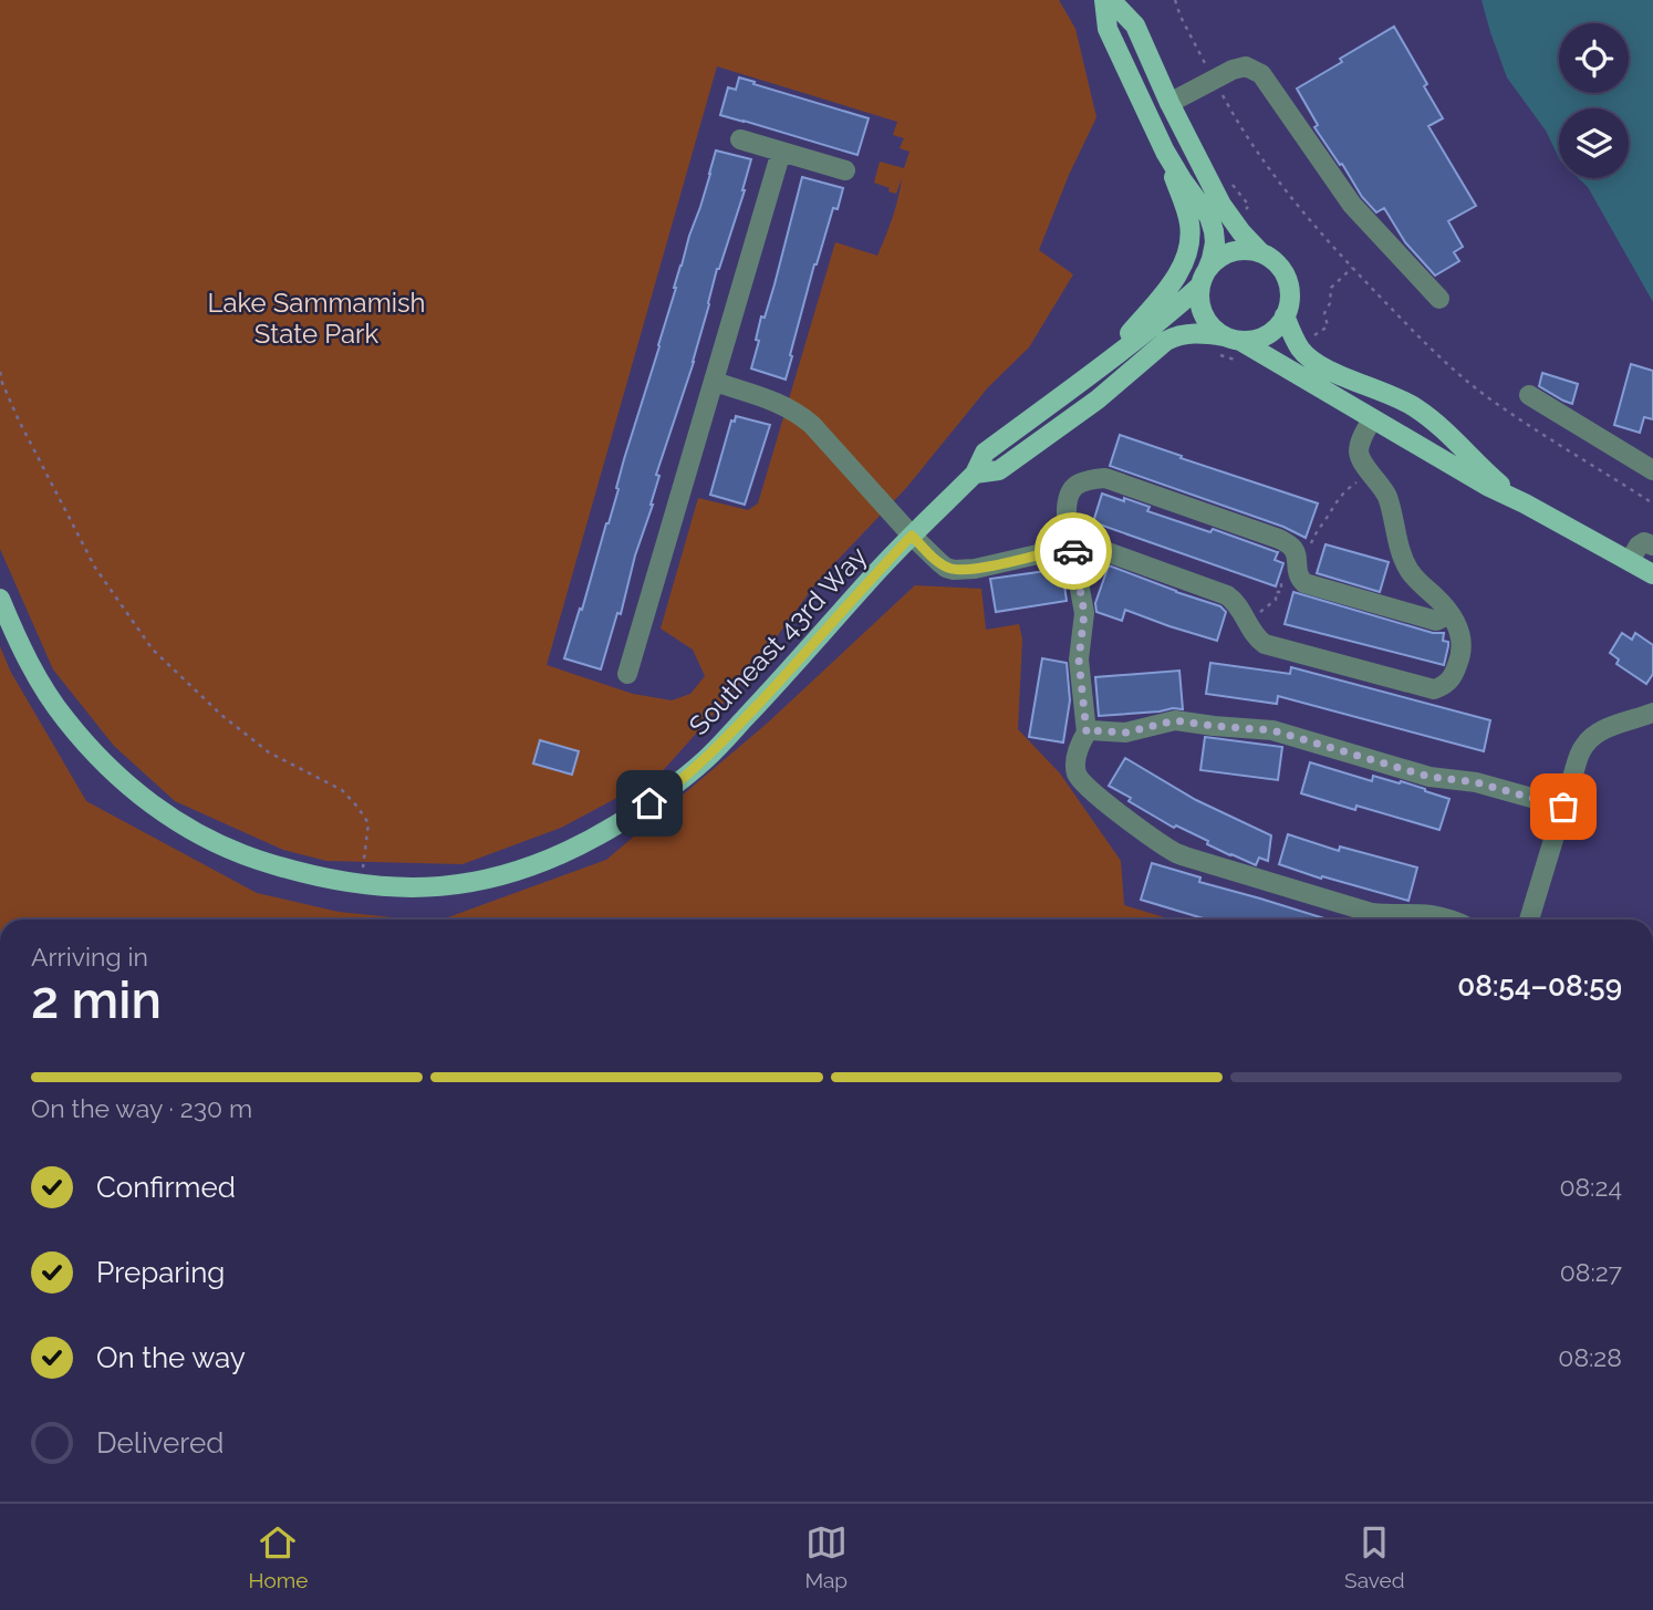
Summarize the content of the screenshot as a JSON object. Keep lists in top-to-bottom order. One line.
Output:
{"streets":{"main road":["Southeast 43rd Way"]},"parks":["Lake Sammamish State Park"],"page":{"heading":["2 min","Arriving in","08:54–08:59"],"bar":"On the way · 230 m","list":[["Confirmed","08:24"],["Preparing","08:27"],["On the way","08:28"],"Delivered"],"tabs":["Home","Map","Saved"]}}
